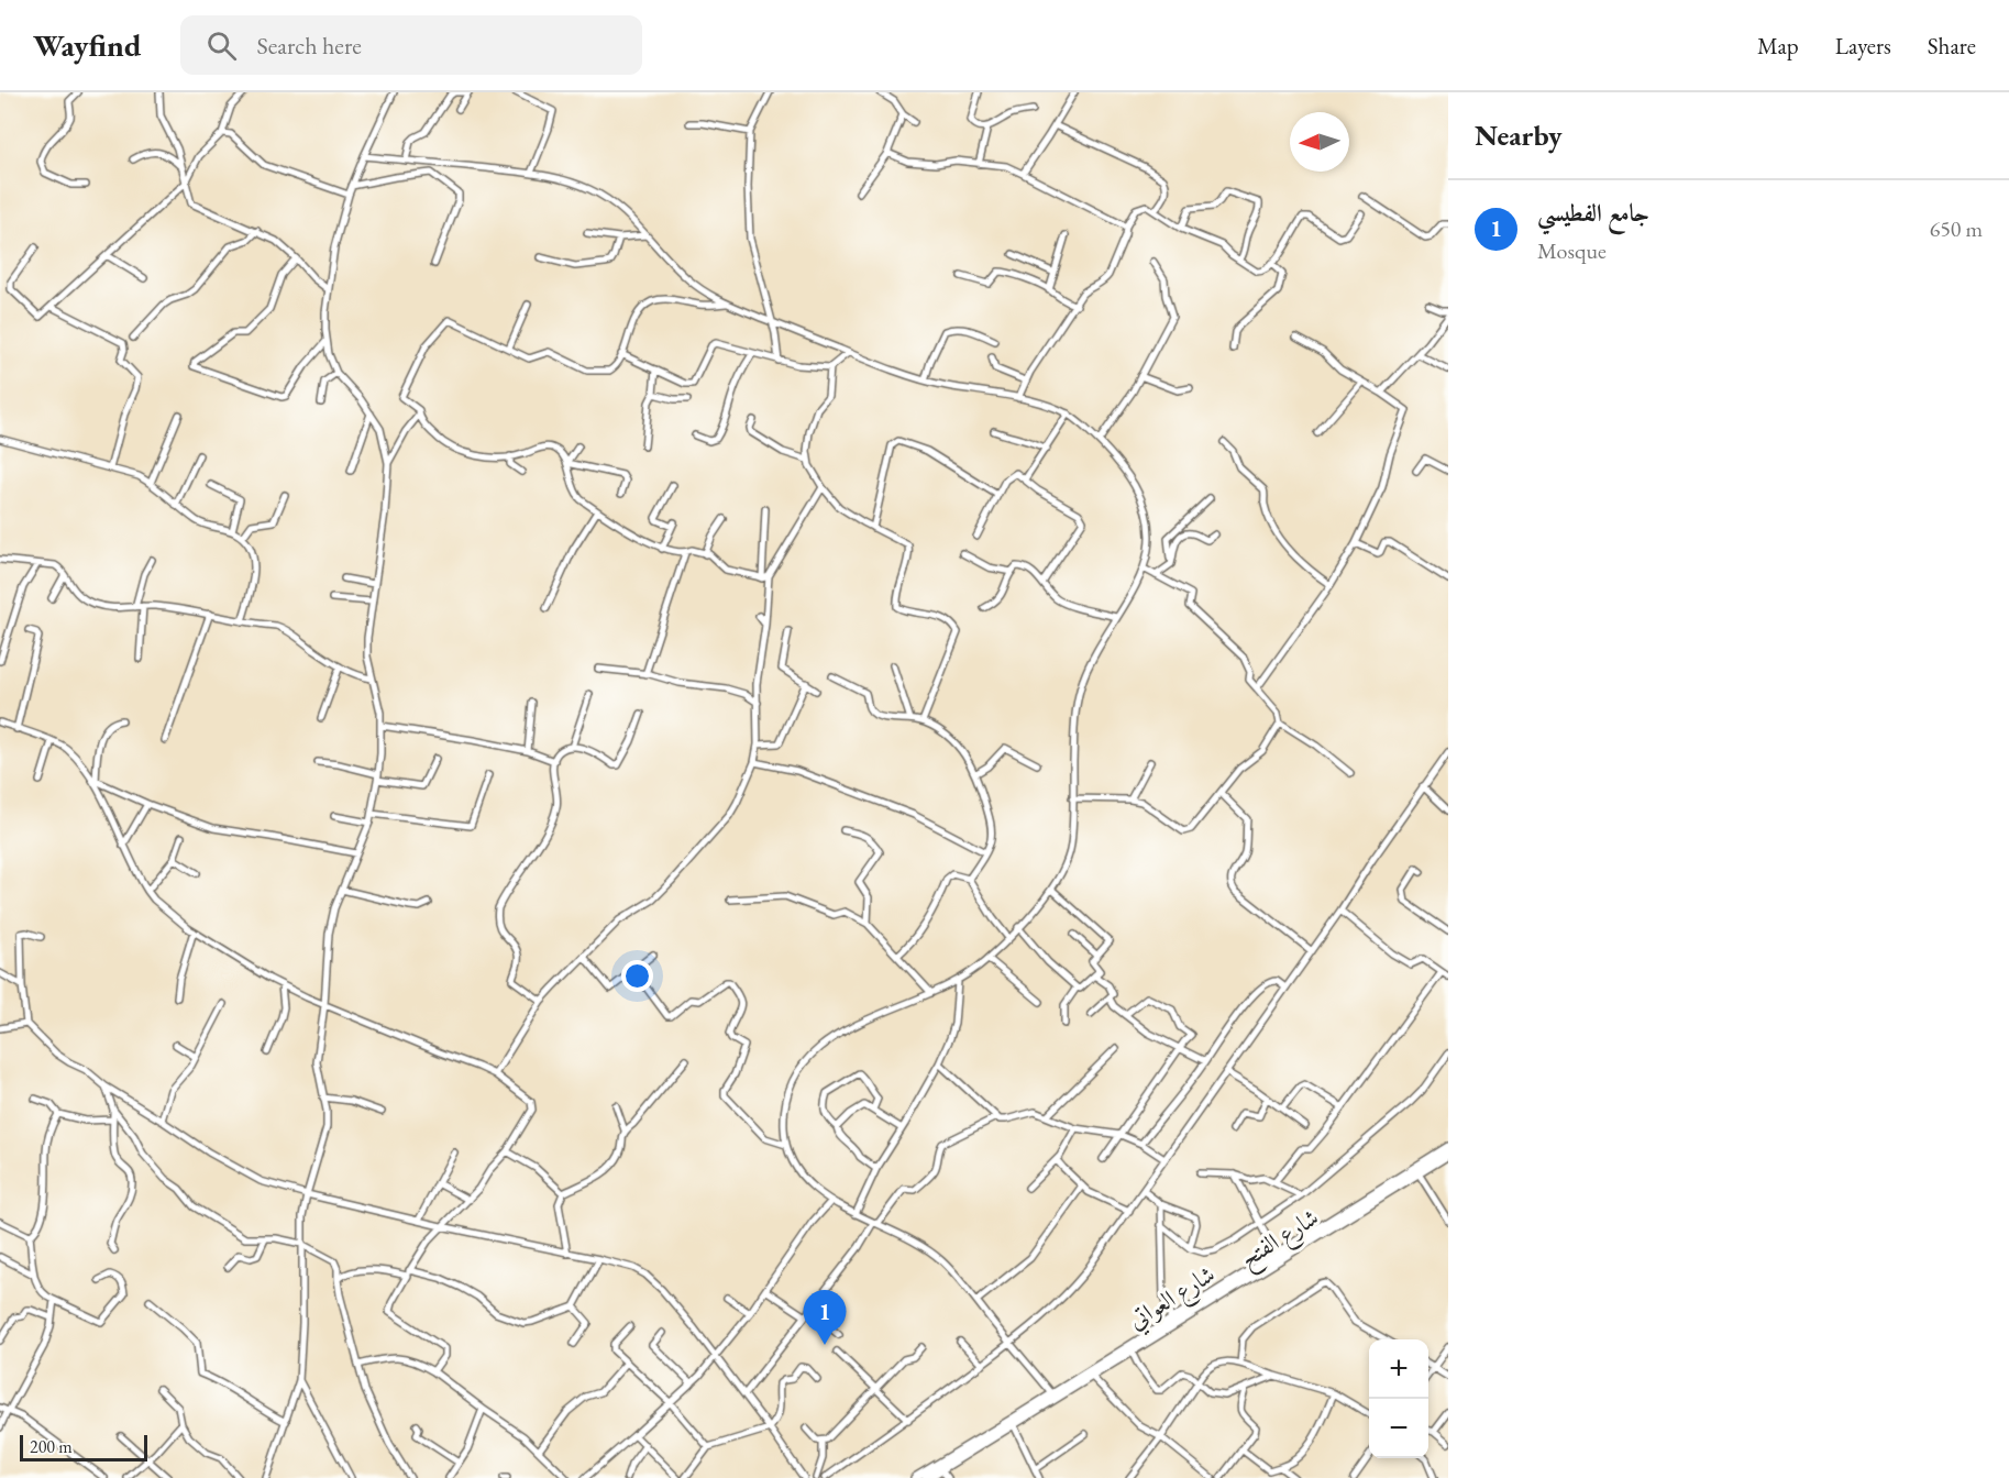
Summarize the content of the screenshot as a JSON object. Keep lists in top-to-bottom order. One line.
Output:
{"streets":{"main road":["شارع الفتح","شارع العواتي"]},"crossings":[["شارع الفتح","شارع العواتي"]],"scale_bar":"200 m","north":"left","page":{"header":"Wayfind","search":"Search here","nav":["Map","Layers","Share"],"heading":"Nearby","list":[{"mark":"1","name":"جامع الفطيسي","note":"Mosque","value":"650 m"}],"pins":"1","map_buttons":["+","−"],"scale":"200 m"}}
